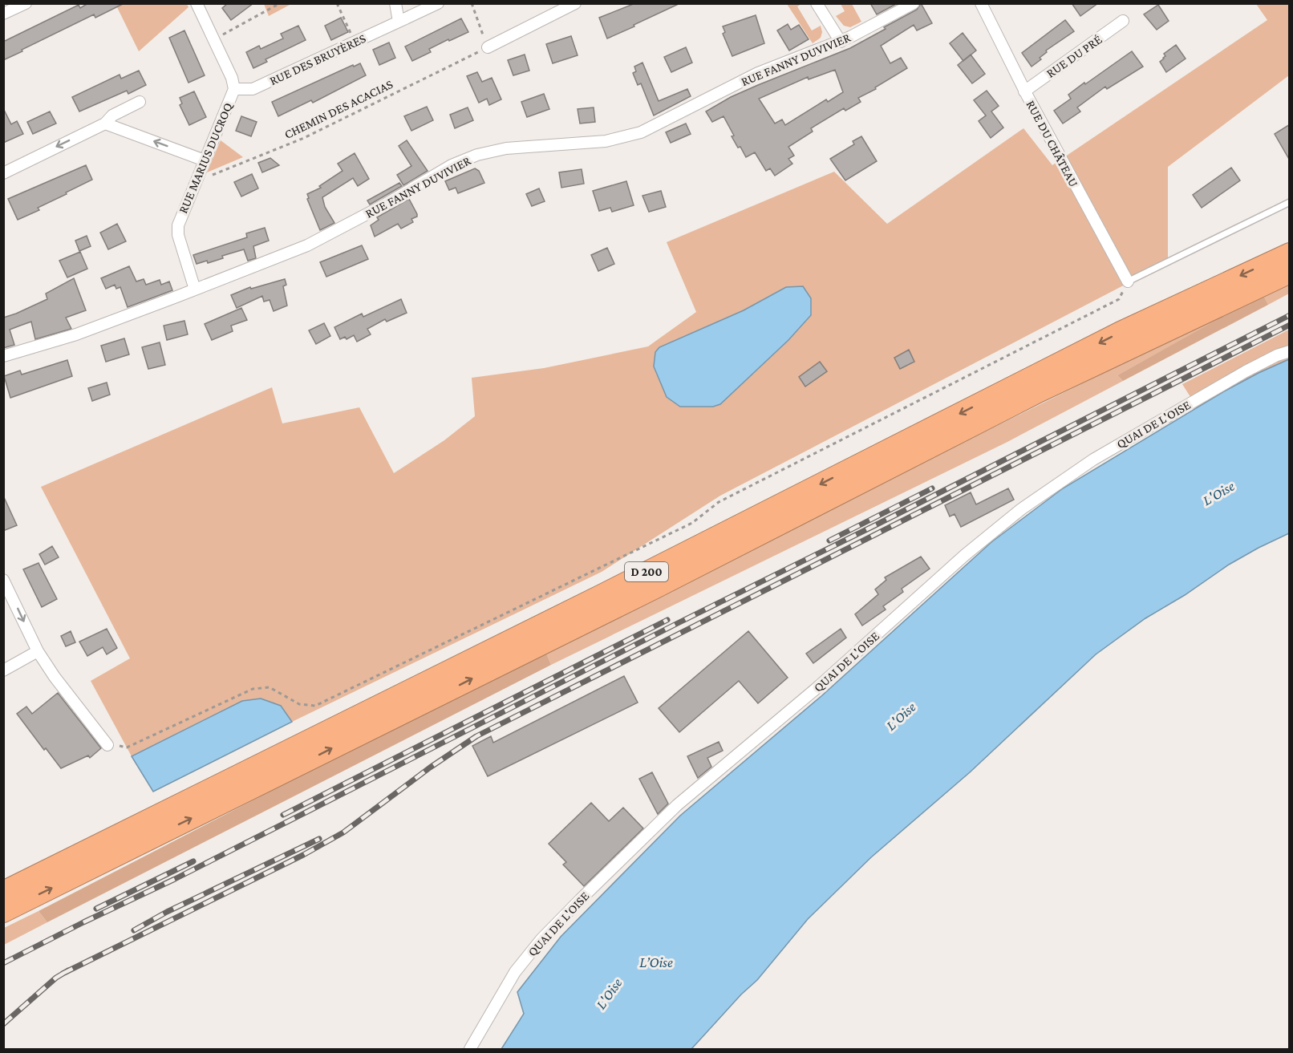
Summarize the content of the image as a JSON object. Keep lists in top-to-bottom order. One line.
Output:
{"streets":{"highway":["D 200"],"street":["RUE DU PRÉ","RUE DES BRUYÈRES","RUE FANNY DUVIVIER","RUE DU CHÂTEAU","RUE MARIUS DUCROQ","QUAI DE L'OISE"],"path":["CHEMIN DES ACACIAS"]},"crossings":[["RUE DU PRÉ","RUE DU CHÂTEAU"],["RUE DES BRUYÈRES","RUE MARIUS DUCROQ"],["RUE FANNY DUVIVIER","RUE MARIUS DUCROQ"],["CHEMIN DES ACACIAS","RUE MARIUS DUCROQ"]],"water":["L'Oise","L’Oise"]}
